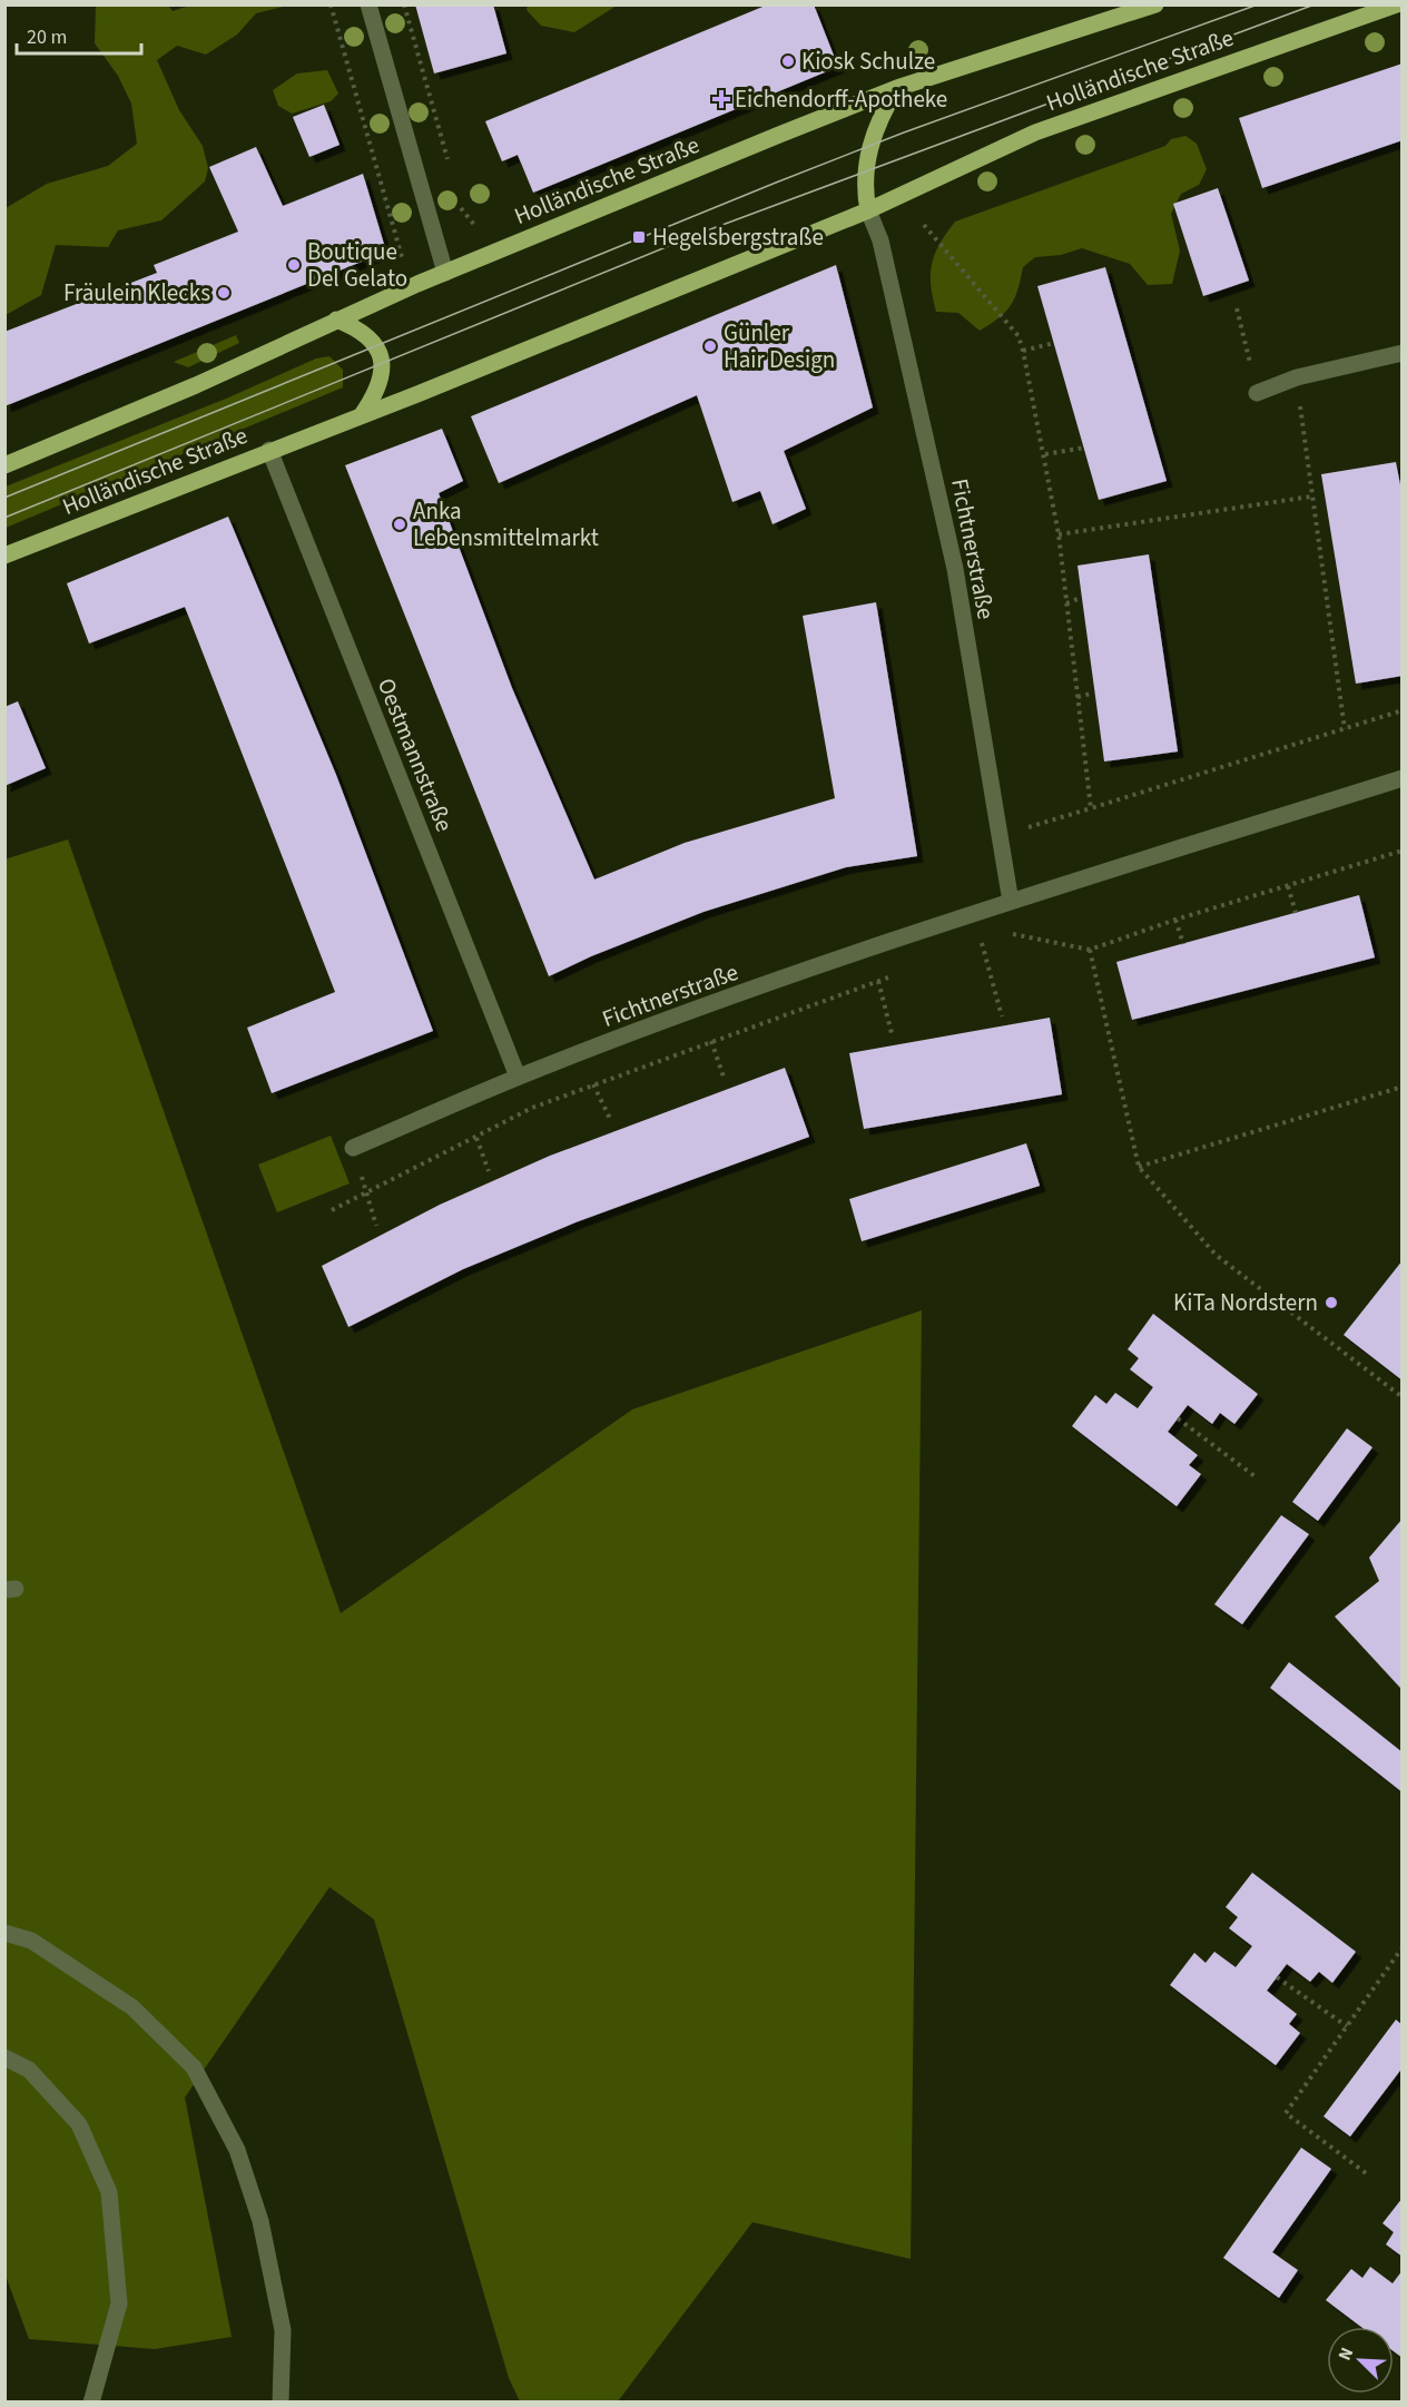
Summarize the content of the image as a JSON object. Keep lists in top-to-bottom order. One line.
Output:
{"streets":{"main road":["Holländische Straße"],"street":["Fichtnerstraße","Oestmannstraße"]},"crossings":[["Holländische Straße","Fichtnerstraße"],["Holländische Straße","Oestmannstraße"],["Fichtnerstraße","Oestmannstraße"]],"places":{"other":["Kiosk Schulze","Boutique Del Gelato","Fräulein Klecks","Günler Hair Design","Anka Lebensmittelmarkt","KiTa Nordstern"],"health":["Eichendorff-Apotheke"],"transit":["Hegelsbergstraße"]},"scale_bar":"20 m","north":"top left"}
